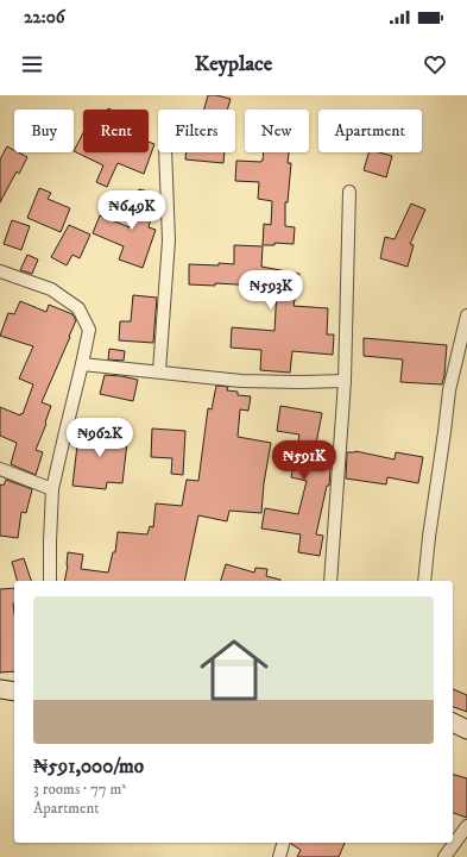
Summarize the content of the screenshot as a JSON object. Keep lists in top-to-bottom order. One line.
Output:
{"page":{"status":"22:06","header":"Keyplace","chip":["Buy","Rent","Filters","New","Apartment"],"price":["₦649K","₦593K","₦962K","₦591K"],"list":[{"name":"₦591,000/mo","note":"3 rooms · 77 m² · Apartment"}]}}
